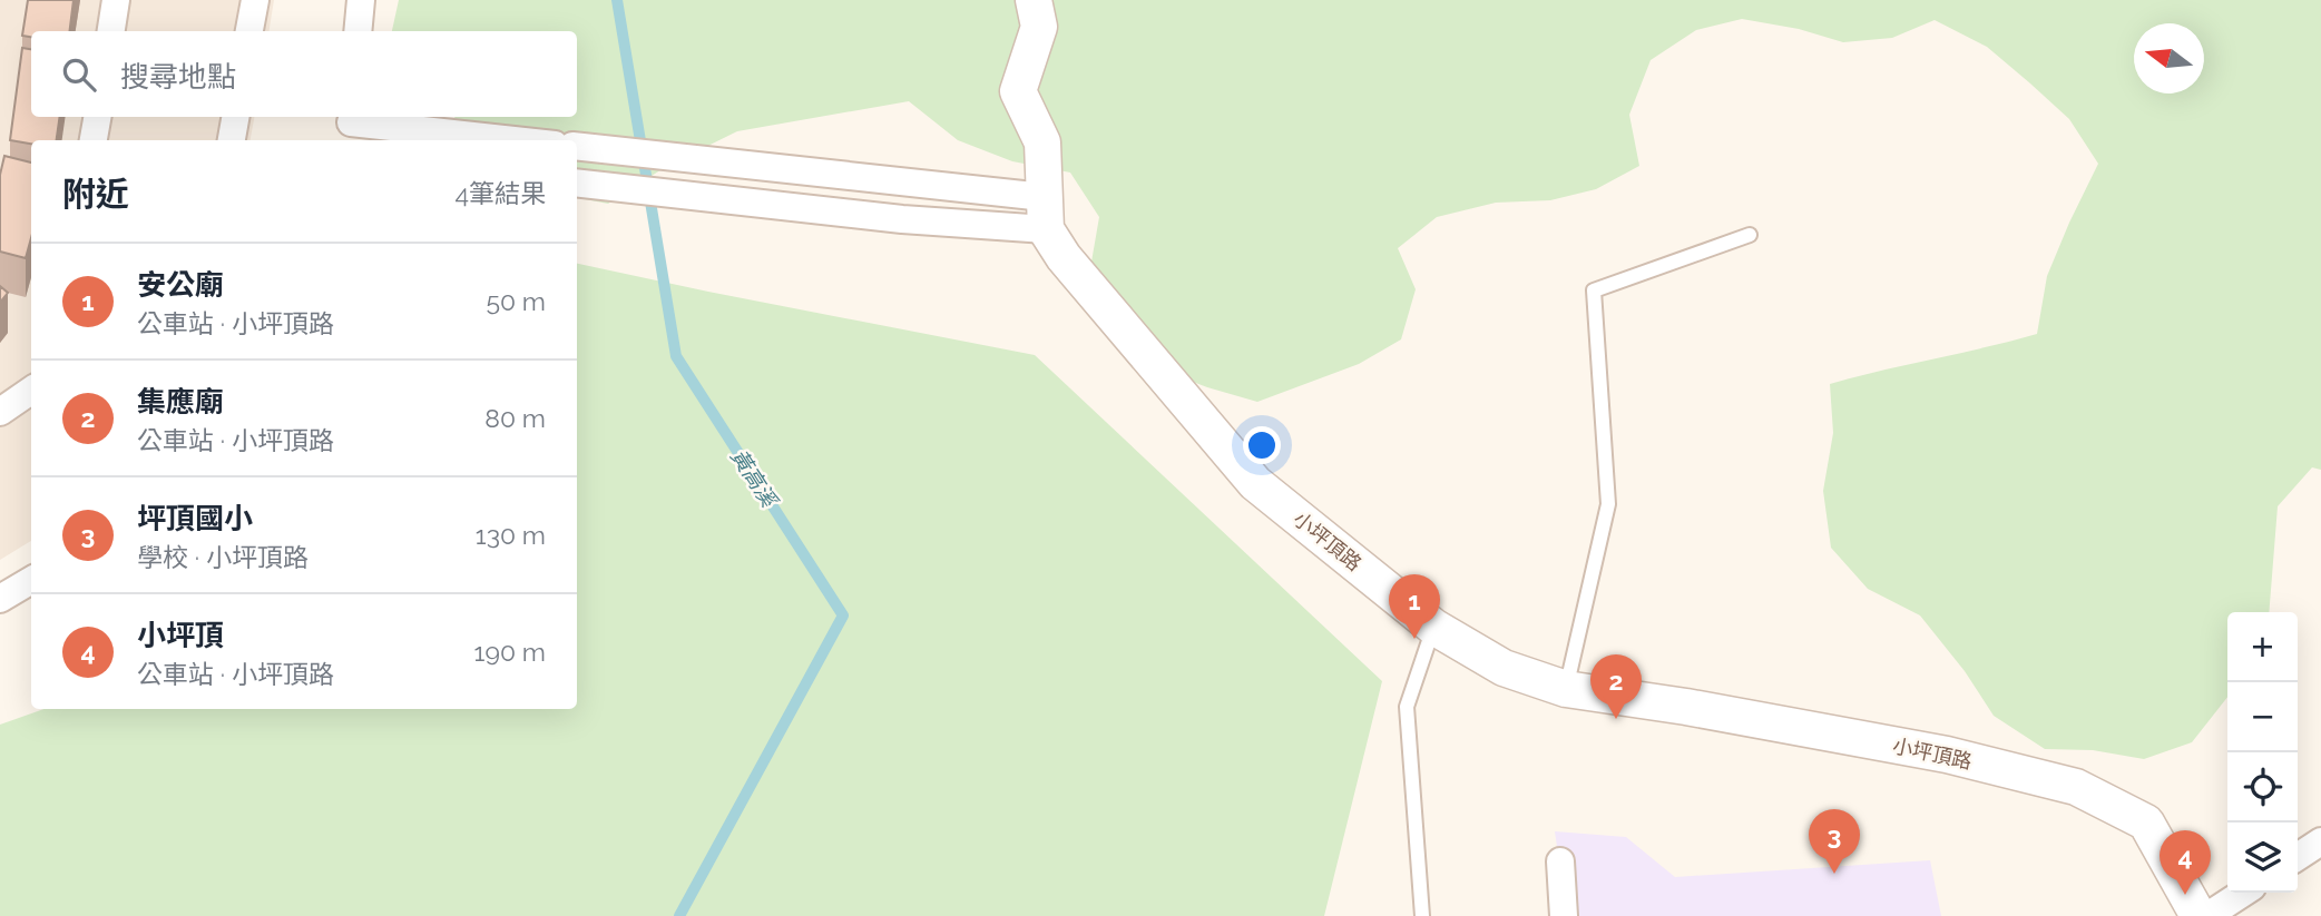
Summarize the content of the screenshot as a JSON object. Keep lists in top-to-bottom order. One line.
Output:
{"streets":{"street":["小坪頂路"]},"water":["黃高溪"],"north":"left","page":{"search":"搜尋地點","heading":["附近","4筆結果"],"list":[{"mark":"1","name":"安公廟","note":"公車站 · 小坪頂路","value":"50 m"},{"mark":"2","name":"集應廟","note":"公車站 · 小坪頂路","value":"80 m"},{"mark":"3","name":"坪頂國小","note":"學校 · 小坪頂路","value":"130 m"},{"mark":"4","name":"小坪頂","note":"公車站 · 小坪頂路","value":"190 m"}],"pins":["1","2","3","4"],"map_buttons":["+","−"]}}
